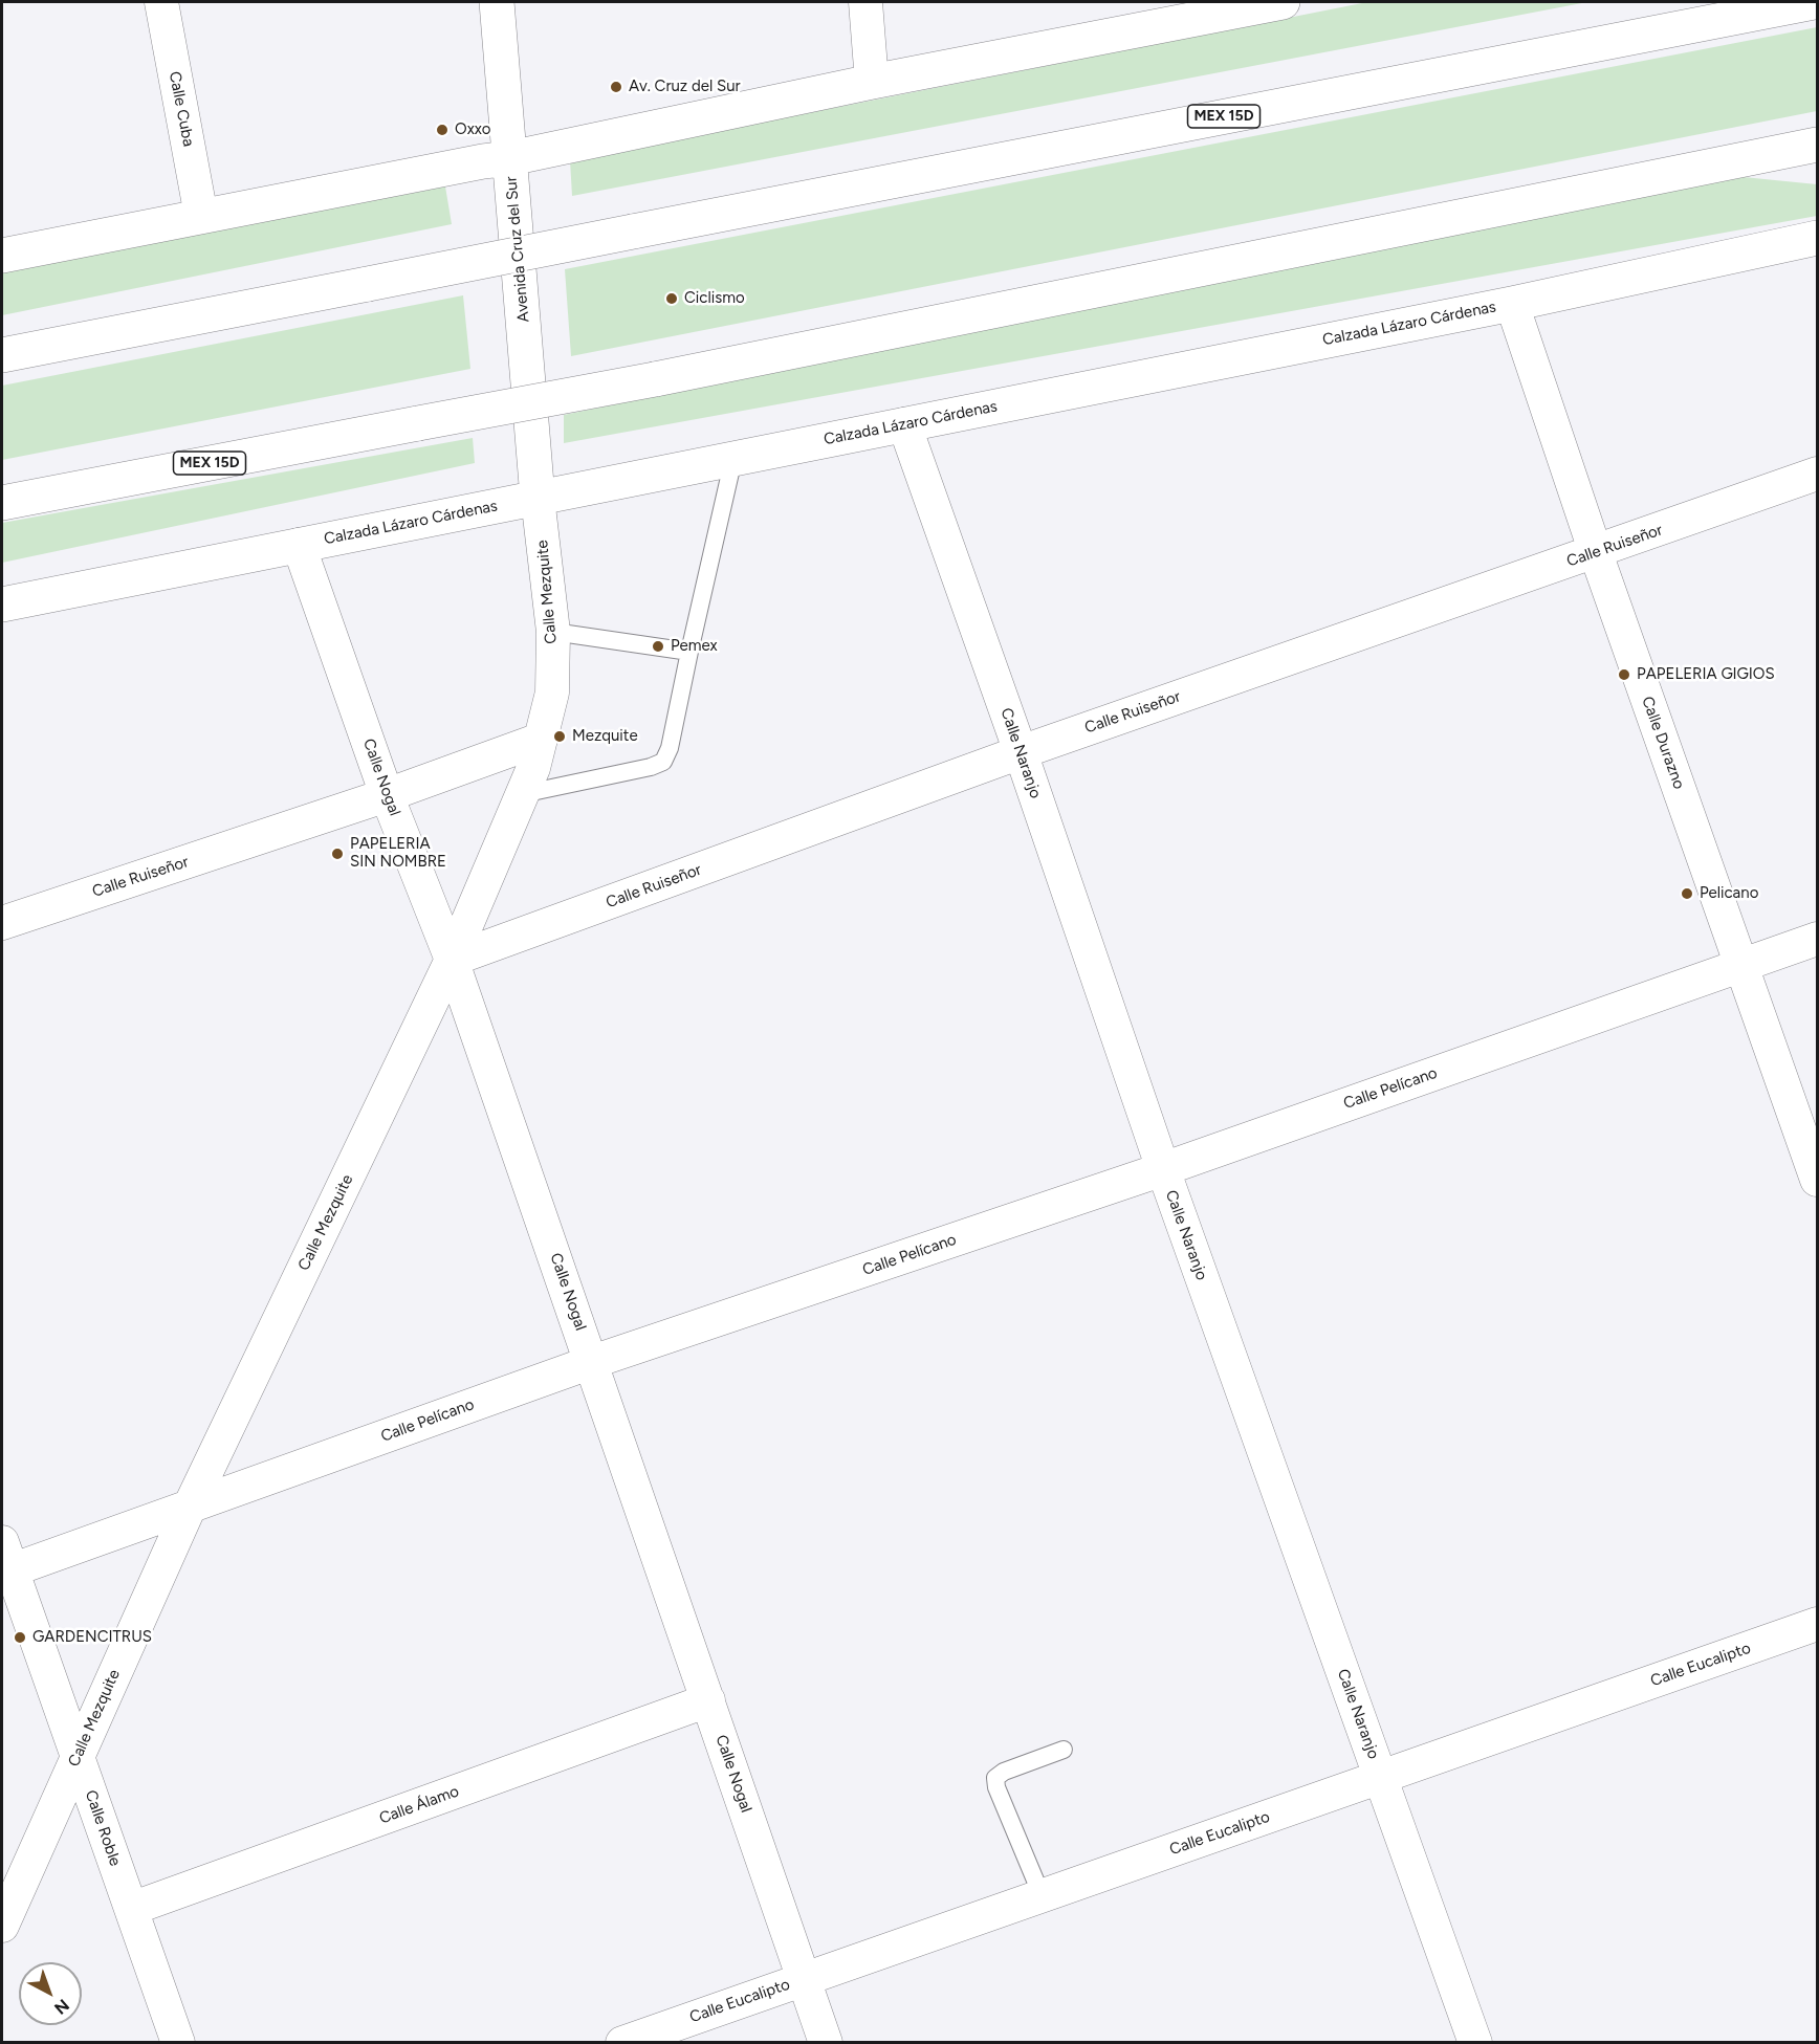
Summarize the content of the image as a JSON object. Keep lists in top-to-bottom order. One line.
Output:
{"streets":{"main road":["MEX 15D","Avenida Cruz del Sur","Calzada Lázaro Cárdenas"],"street":["Calle Cuba","Calle Ruiseñor","Calle Mezquite","Calle Durazno","Calle Naranjo","Calle Nogal","Calle Pelícano","Calle Eucalipto","Calle Álamo","Calle Roble"]},"crossings":[["Avenida Cruz del Sur","Calzada Lázaro Cárdenas"],["Avenida Cruz del Sur","Calle Mezquite"],["Calzada Lázaro Cárdenas","Calle Mezquite"],["Calzada Lázaro Cárdenas","Calle Durazno"],["Calzada Lázaro Cárdenas","Calle Naranjo"],["Calzada Lázaro Cárdenas","Calle Nogal"],["Calle Ruiseñor","Calle Mezquite"],["Calle Ruiseñor","Calle Durazno"],["Calle Ruiseñor","Calle Naranjo"],["Calle Ruiseñor","Calle Nogal"],["Calle Mezquite","Calle Nogal"],["Calle Mezquite","Calle Pelícano"],["Calle Mezquite","Calle Roble"],["Calle Durazno","Calle Pelícano"],["Calle Naranjo","Calle Pelícano"],["Calle Naranjo","Calle Eucalipto"],["Calle Nogal","Calle Pelícano"],["Calle Nogal","Calle Eucalipto"],["Calle Nogal","Calle Álamo"],["Calle Pelícano","Calle Roble"],["Calle Álamo","Calle Roble"]],"places":["Av. Cruz del Sur","Oxxo","Ciclismo","Pemex","PAPELERIA GIGIOS","Mezquite","PAPELERIA SIN NOMBRE","Pelicano","GARDENCITRUS"],"north":"bottom right"}
